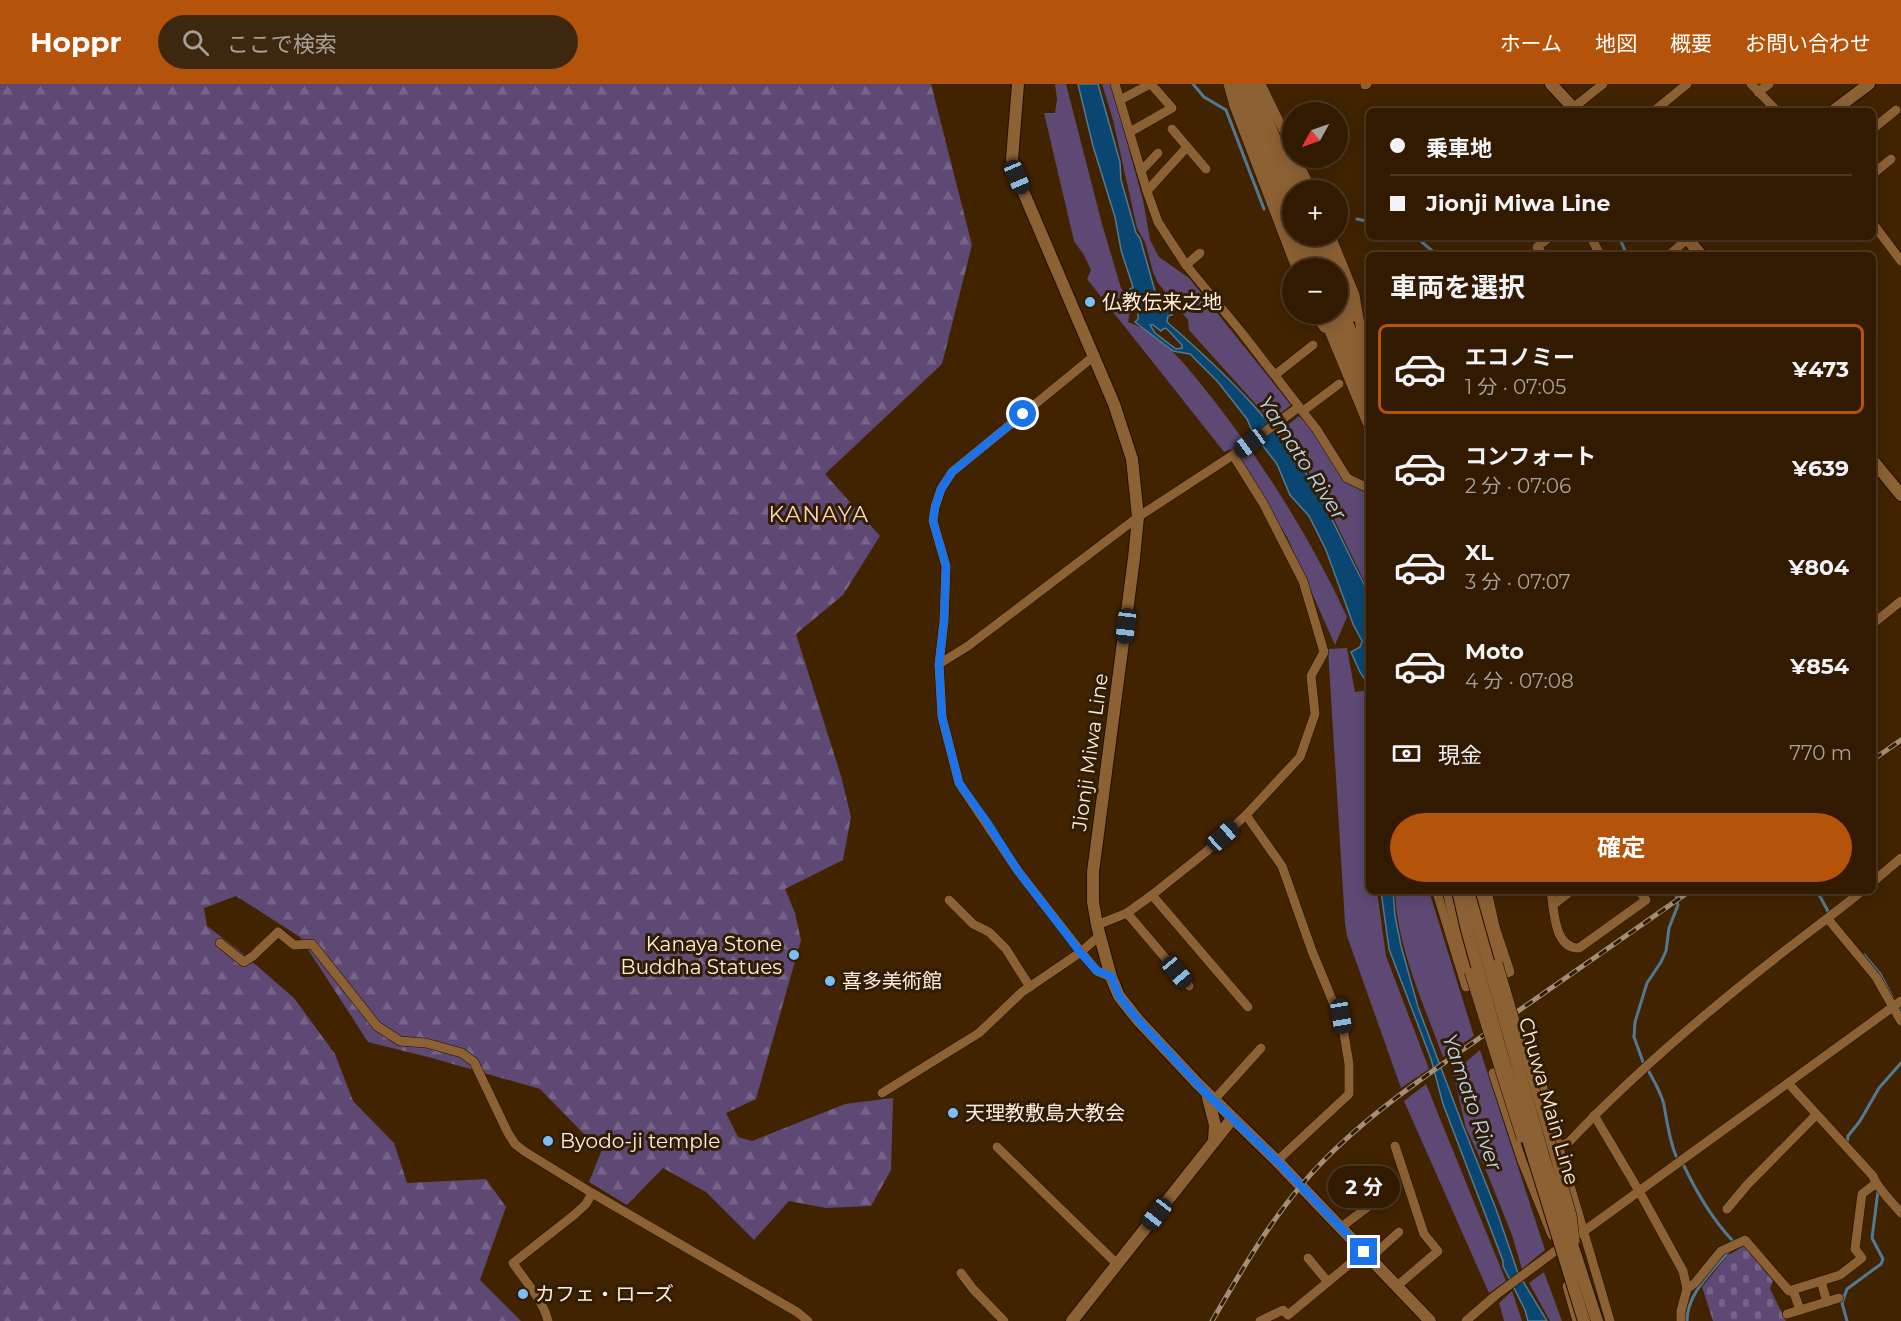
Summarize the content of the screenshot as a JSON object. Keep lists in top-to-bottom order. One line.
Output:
{"streets":{"main road":["Jionji Miwa Line","Chuwa Main Line"]},"districts":["KANAYA"],"water":["Yamato River"],"places":["仏教伝来之地","Kanaya Stone Buddha Statues","喜多美術館","天理教敷島大教会","Byodo-ji temple","カフェ・ローズ"],"north":"bottom left","page":{"header":"Hoppr","search":"ここで検索","nav":["ホーム","地図","概要","お問い合わせ"],"map_buttons":["+","−"],"banner":["乗車地","Jionji Miwa Line"],"heading":"車両を選択","list":[{"name":"エコノミー","note":"1 分 · 07:05","value":"¥473"},{"name":"コンフォート","note":"2 分 · 07:06","value":"¥639"},{"name":"XL","note":"3 分 · 07:07","value":"¥804"},{"name":"Moto","note":"4 分 · 07:08","value":"¥854"}],"pay":["現金","770 m"],"buttons":"確定","bubble":"2 分"}}
